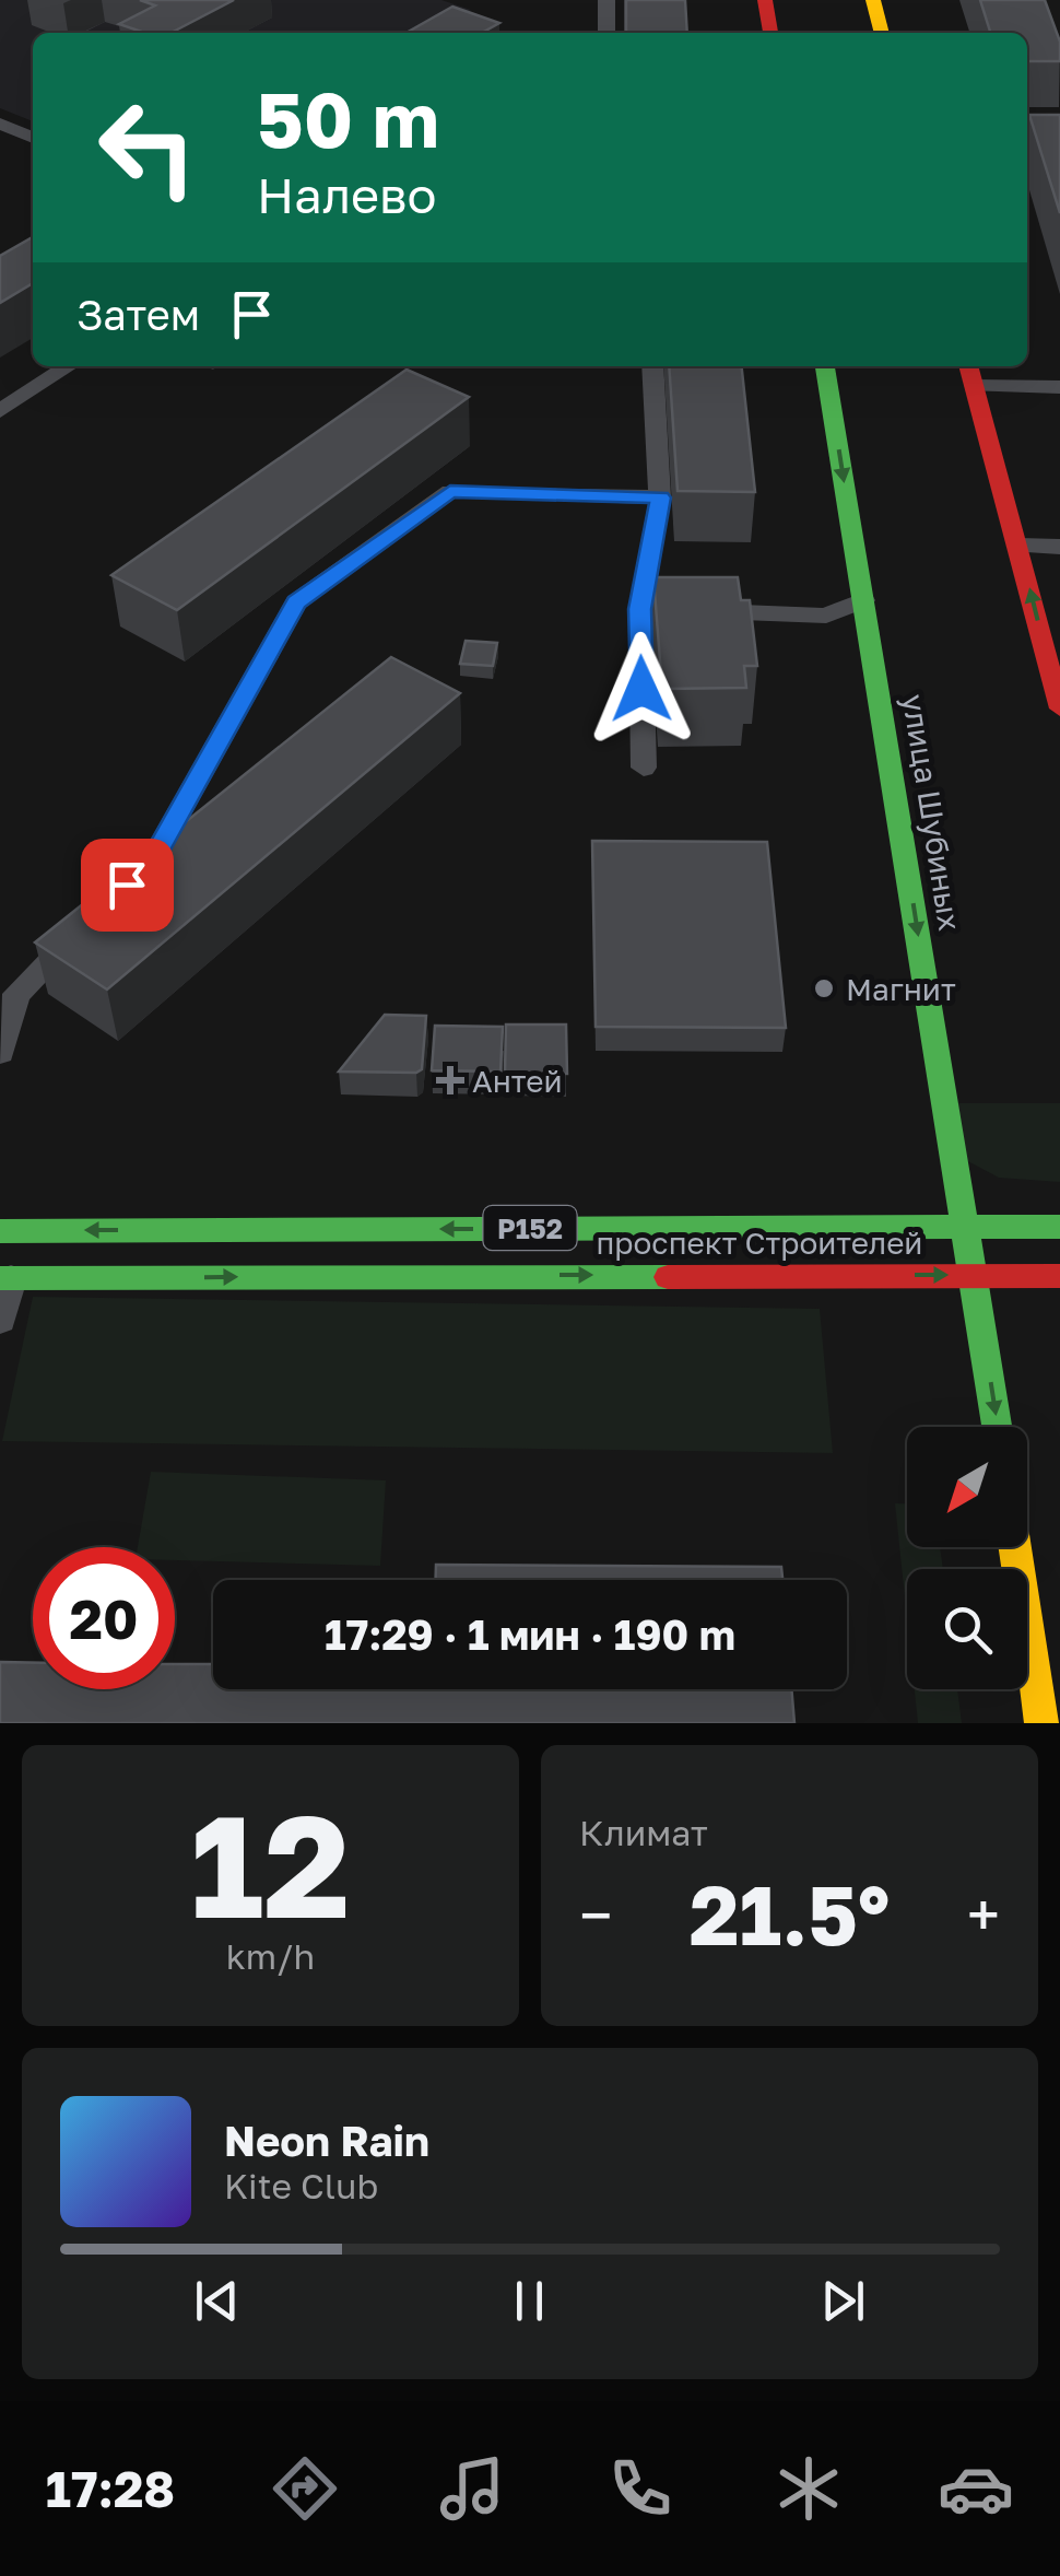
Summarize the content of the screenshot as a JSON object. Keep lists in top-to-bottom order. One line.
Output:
{"streets":{"main road":["улица Шубиных","Р152","проспект Строителей"]},"crossings":[["улица Шубиных","проспект Строителей"]],"places":{"other":["Магнит"],"health":["Антей"]},"north":"bottom left","page":{"turn":["50 m","Налево"],"then":"Затем","limit":"20","trip":"17:29 · 1 мин · 190 m","tile":[["12","km/h"],"Климат"],"heat":["−","21.5°","+"],"song":["Neon Rain","Kite Club"],"tabs":"17:28"}}
